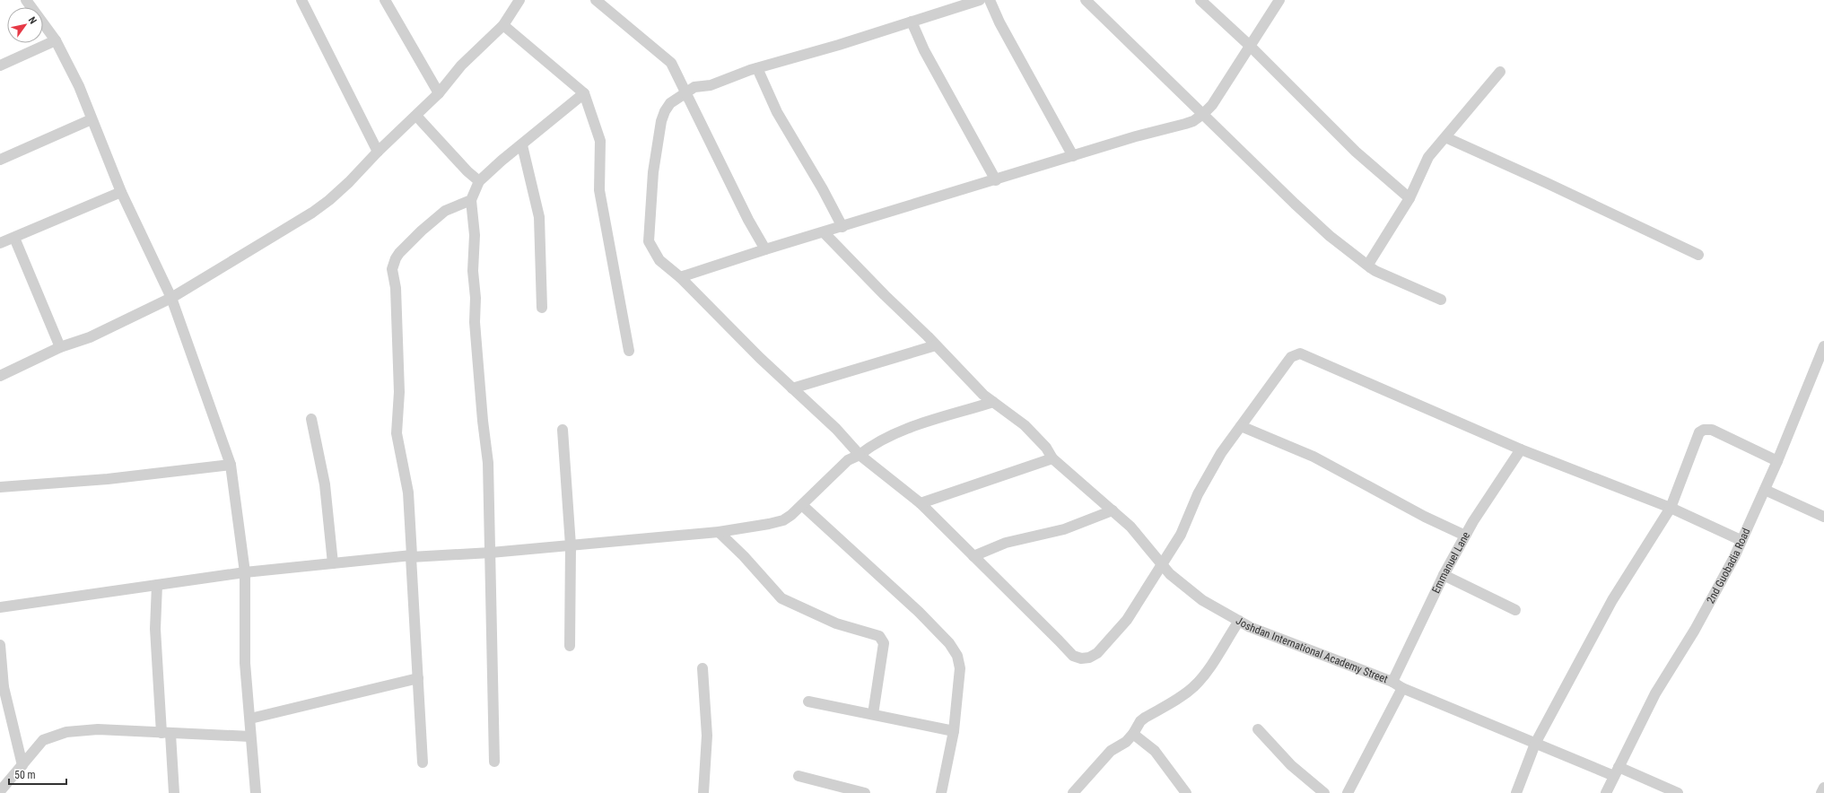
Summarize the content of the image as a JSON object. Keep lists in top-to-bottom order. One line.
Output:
{"streets":{"street":["Emmanuel Lane","2nd Guobadia Road","Joshdan International Academy Street"]},"crossings":[["Emmanuel Lane","Joshdan International Academy Street"],["2nd Guobadia Road","Joshdan International Academy Street"]],"scale_bar":"50 m","north":"top right"}
